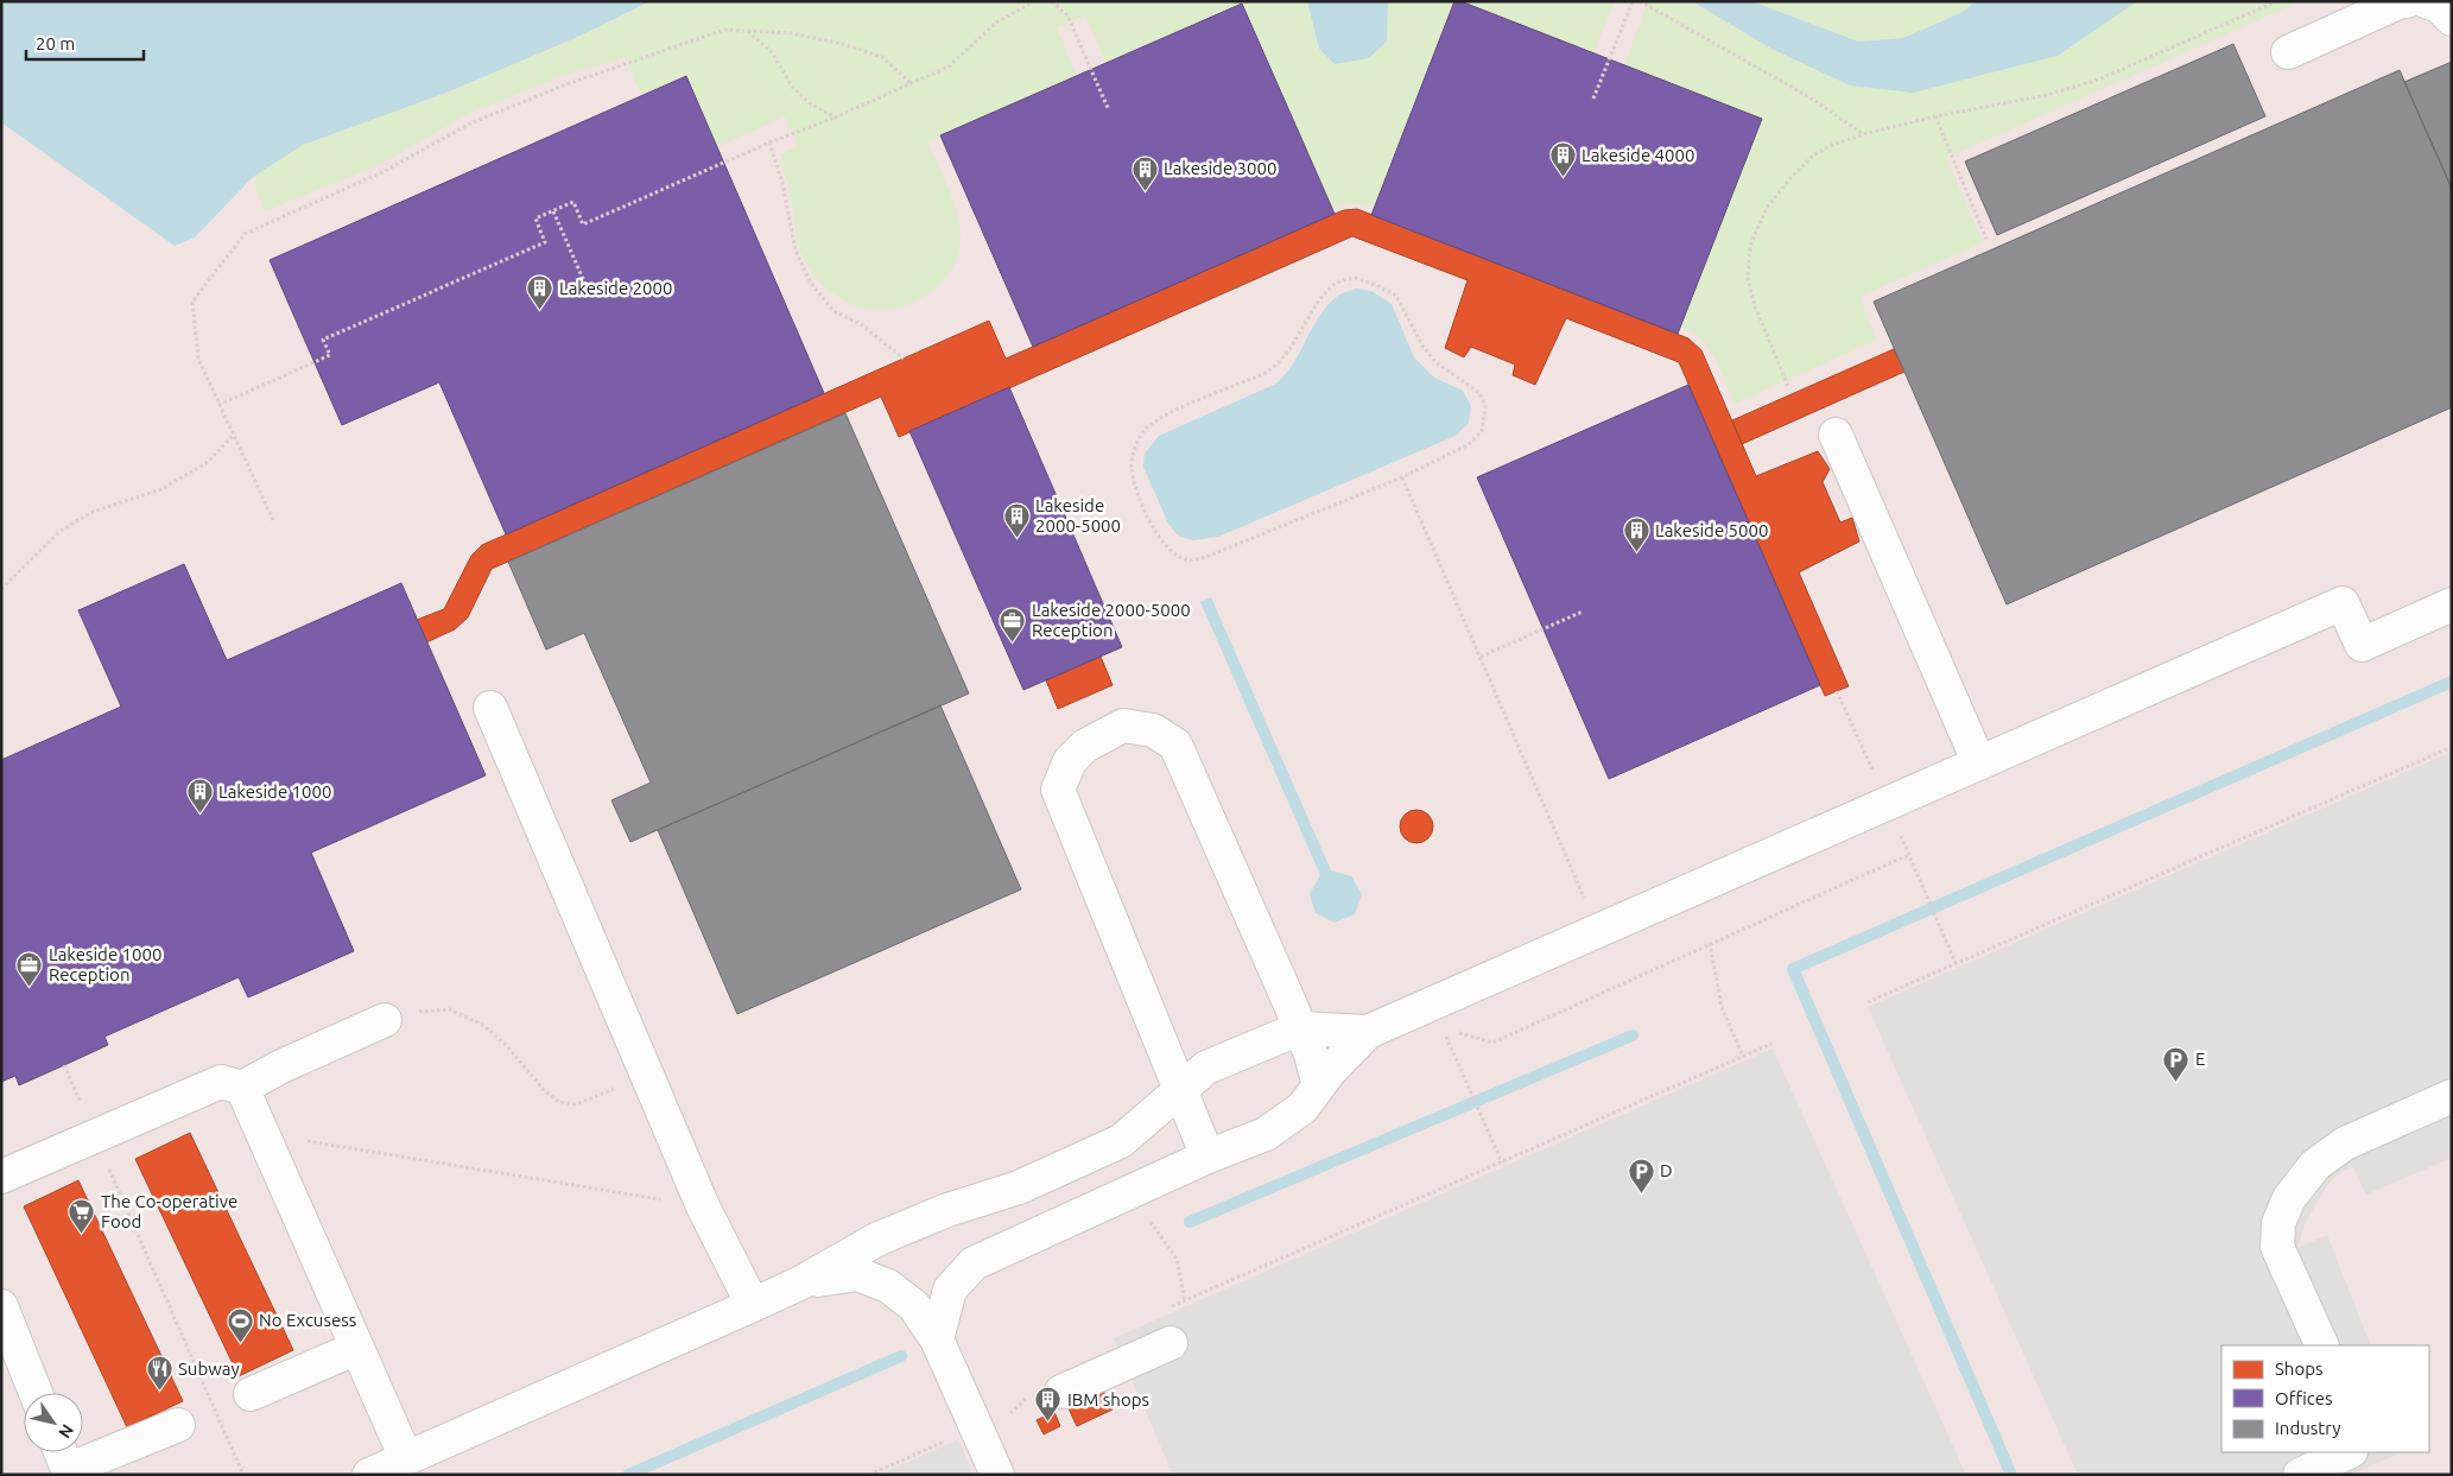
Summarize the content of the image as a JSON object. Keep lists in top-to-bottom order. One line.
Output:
{"places":{"building":["Lakeside 4000","Lakeside 3000","Lakeside 2000","Lakeside 2000-5000","Lakeside 5000","Lakeside 1000","IBM shops"],"office":["Lakeside 2000-5000 Reception","Lakeside 1000 Reception"],"parking":["E","D"],"supermarket":["The Co-operative Food"],"sports":["No Excusess"],"restaurant":["Subway"]},"legend":["Shops","Offices","Industry"],"scale_bar":"20 m","north":"bottom right"}
